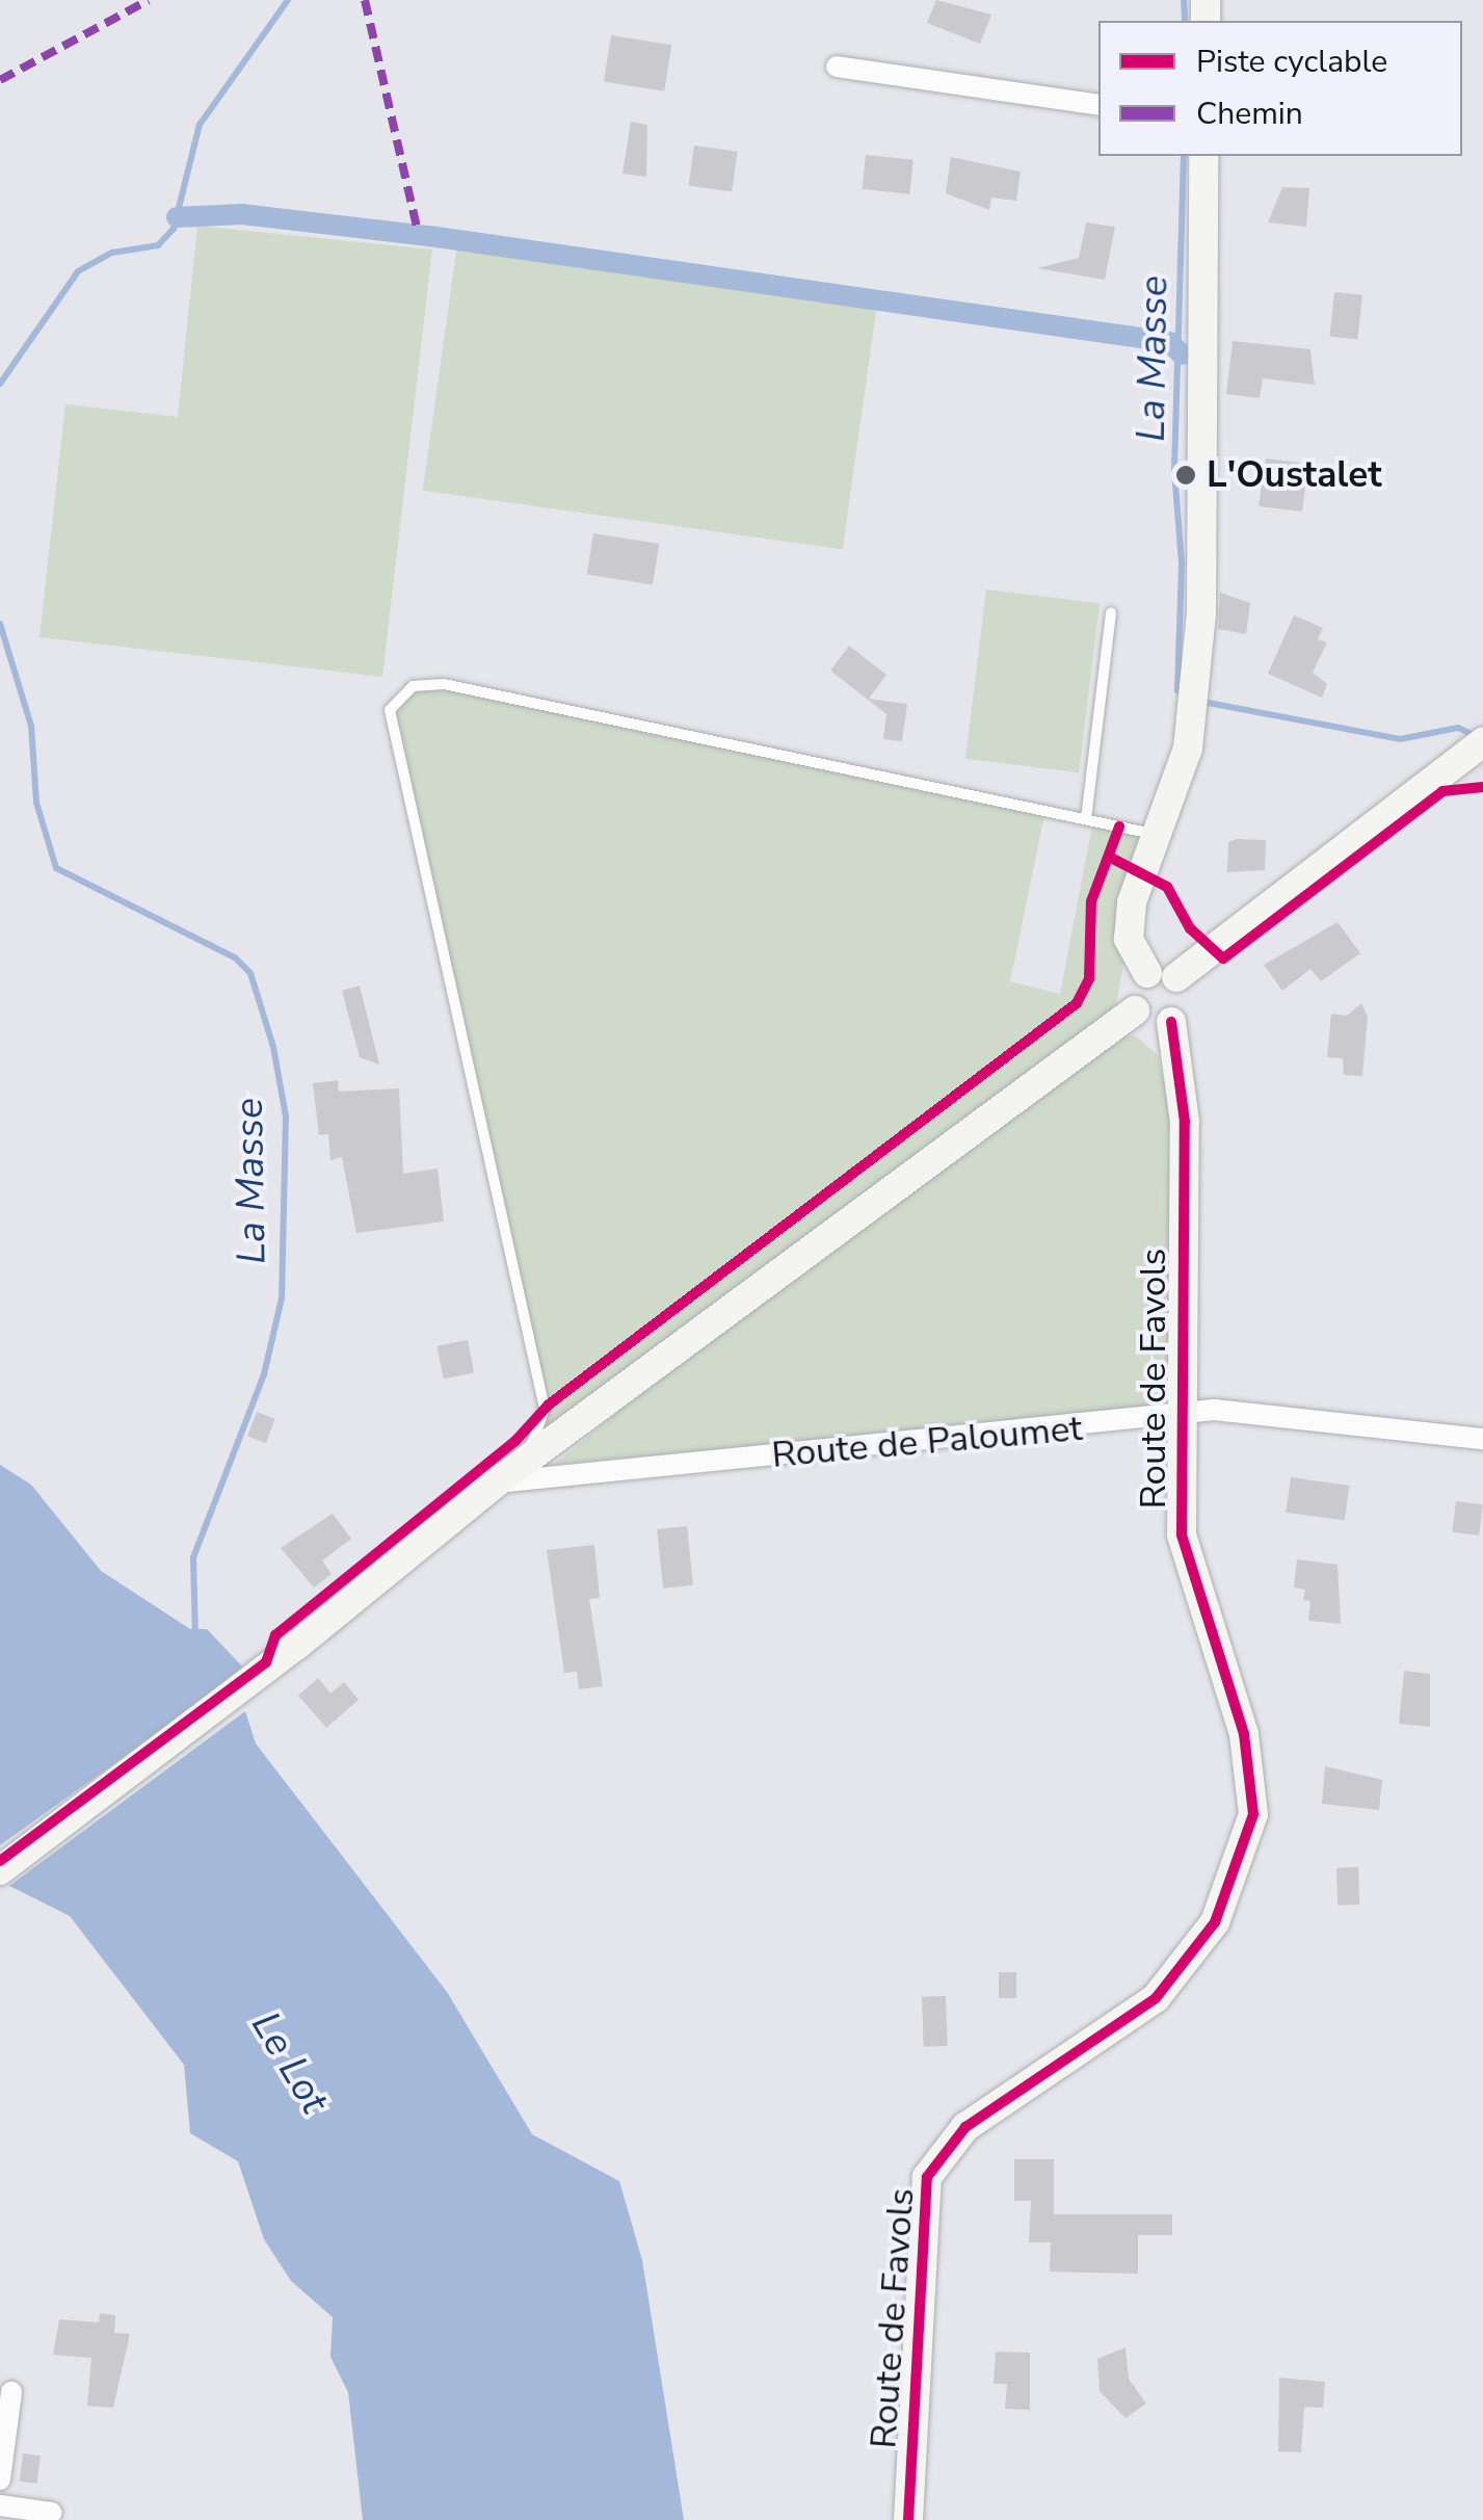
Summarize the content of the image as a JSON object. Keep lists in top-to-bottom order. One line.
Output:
{"streets":{"street":["Route de Favols","Route de Paloumet"]},"crossings":[["Route de Favols","Route de Paloumet"]],"water":["La Masse","Le Lot"],"places":["L'Oustalet"],"legend":["Piste cyclable","Chemin"]}
